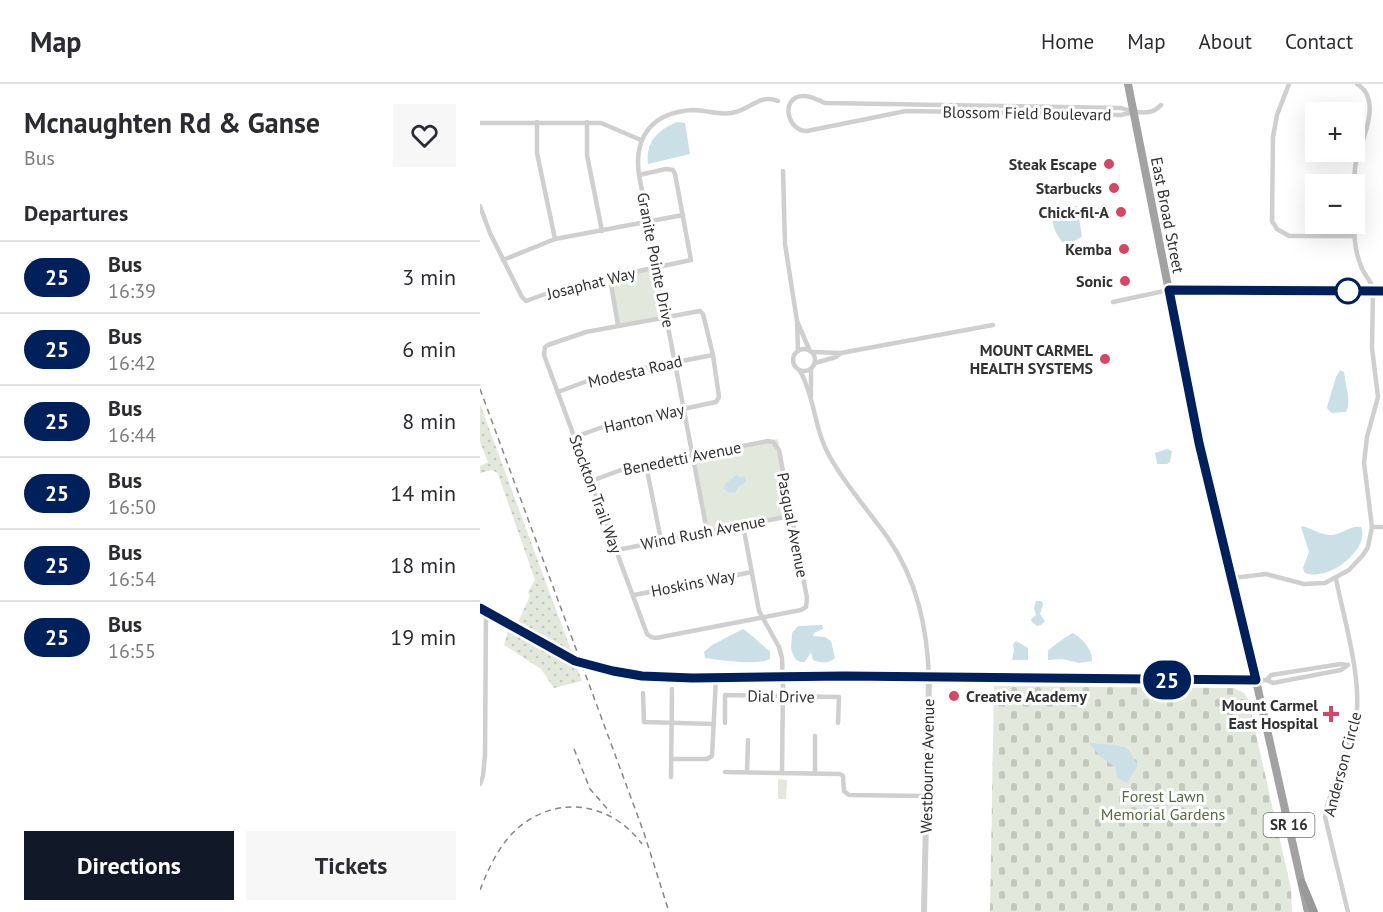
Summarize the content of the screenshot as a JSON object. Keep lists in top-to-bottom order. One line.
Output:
{"streets":{"highway":["East Broad Street","SR 16"],"street":["Blossom Field Boulevard","Granite Pointe Drive","Josaphat Way","Modesta Road","Hanton Way","Benedetti Avenue","Stockton Trail Way","Pasqual Avenue","Wind Rush Avenue","Hoskins Way","Dial Drive","Anderson Circle","Westbourne Avenue"]},"crossings":[["Blossom Field Boulevard","East Broad Street"],["Granite Pointe Drive","Josaphat Way"],["Granite Pointe Drive","Modesta Road"],["Granite Pointe Drive","Hanton Way"],["Granite Pointe Drive","Benedetti Avenue"],["Granite Pointe Drive","Wind Rush Avenue"],["Modesta Road","Hanton Way"],["Modesta Road","Stockton Trail Way"],["Hanton Way","Stockton Trail Way"],["Benedetti Avenue","Stockton Trail Way"],["Benedetti Avenue","Pasqual Avenue"],["Stockton Trail Way","Pasqual Avenue"],["Stockton Trail Way","Wind Rush Avenue"],["Stockton Trail Way","Hoskins Way"],["Pasqual Avenue","Wind Rush Avenue"]],"parks":["Forest Lawn Memorial Gardens"],"places":{"other":["Steak Escape","Starbucks","Chick-fil-A","Kemba","Sonic","MOUNT CARMEL HEALTH SYSTEMS","Creative Academy"],"health":["Mount Carmel East Hospital"]},"lines":["bus line 25"],"page":{"header":"Map","nav":["Home","Map","About","Contact"],"heading":[["Mcnaughten Rd & Ganse","Bus"],"Departures"],"on_map":"25","map_buttons":["+","−"],"list":[{"mark":"25","name":"Bus","note":"16:39","value":"3 min"},{"mark":"25","name":"Bus","note":"16:42","value":"6 min"},{"mark":"25","name":"Bus","note":"16:44","value":"8 min"},{"mark":"25","name":"Bus","note":"16:50","value":"14 min"},{"mark":"25","name":"Bus","note":"16:54","value":"18 min"},{"mark":"25","name":"Bus","note":"16:55","value":"19 min"}],"buttons":["Directions","Tickets"]}}
